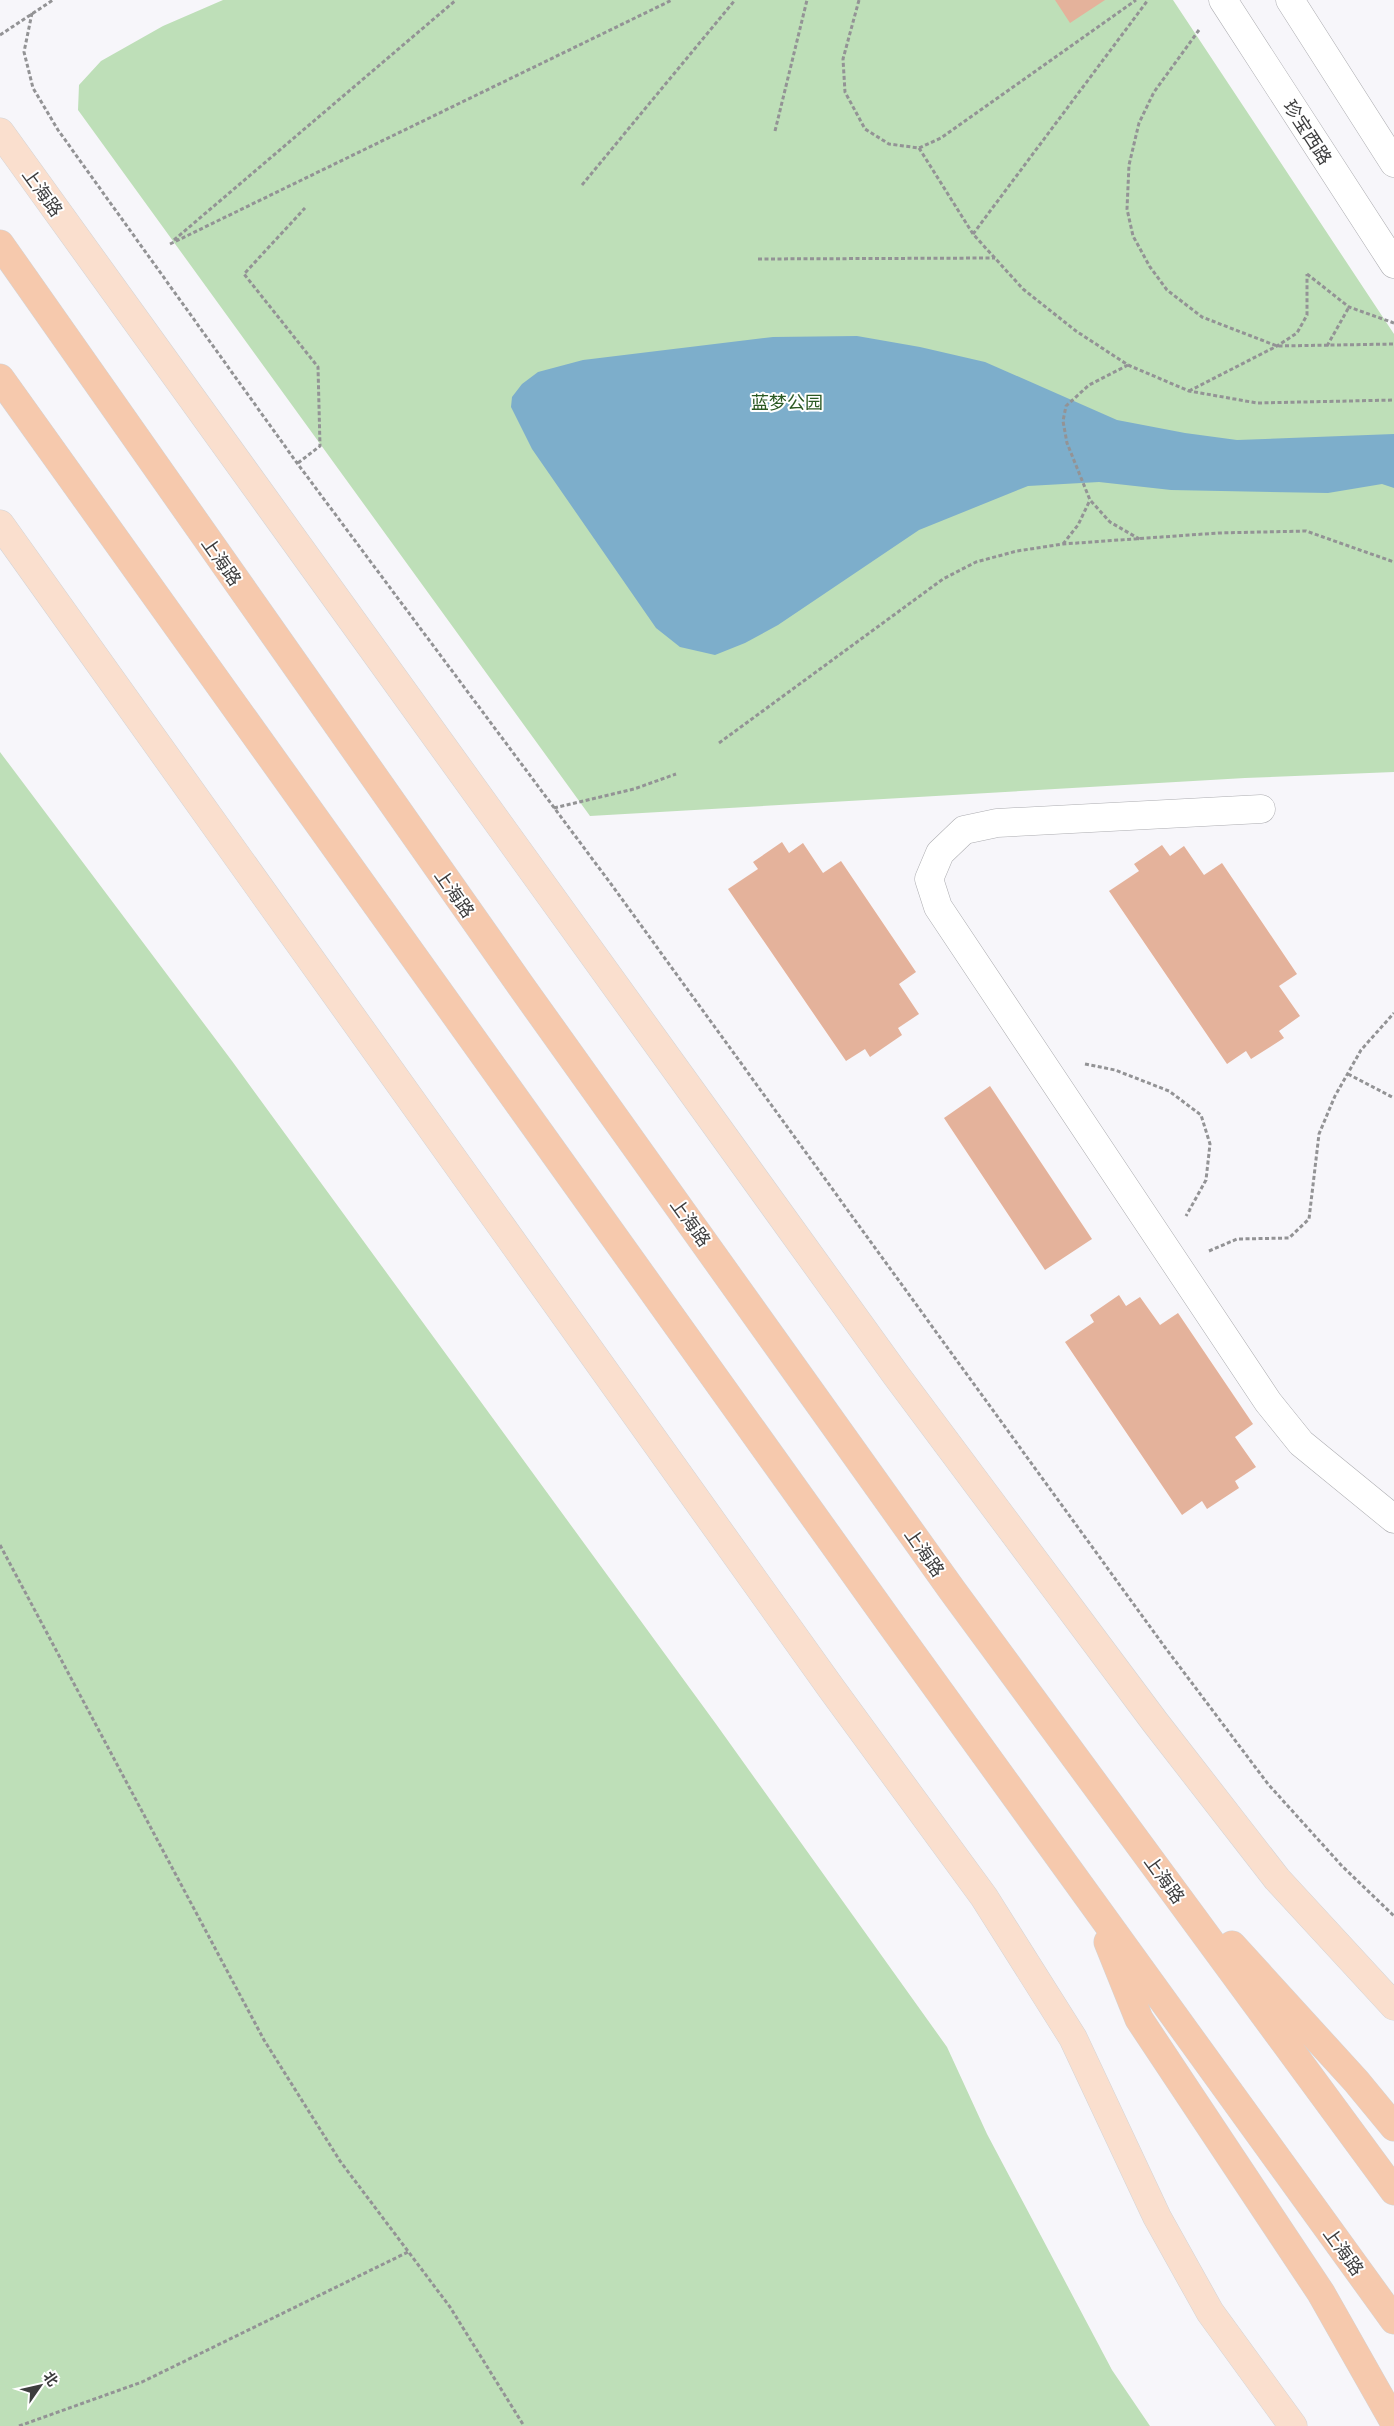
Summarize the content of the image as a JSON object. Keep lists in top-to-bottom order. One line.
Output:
{"streets":{"highway":["上海路"],"street":["珍宝西路"]},"parks":["蓝梦公园"],"north":"top right"}
